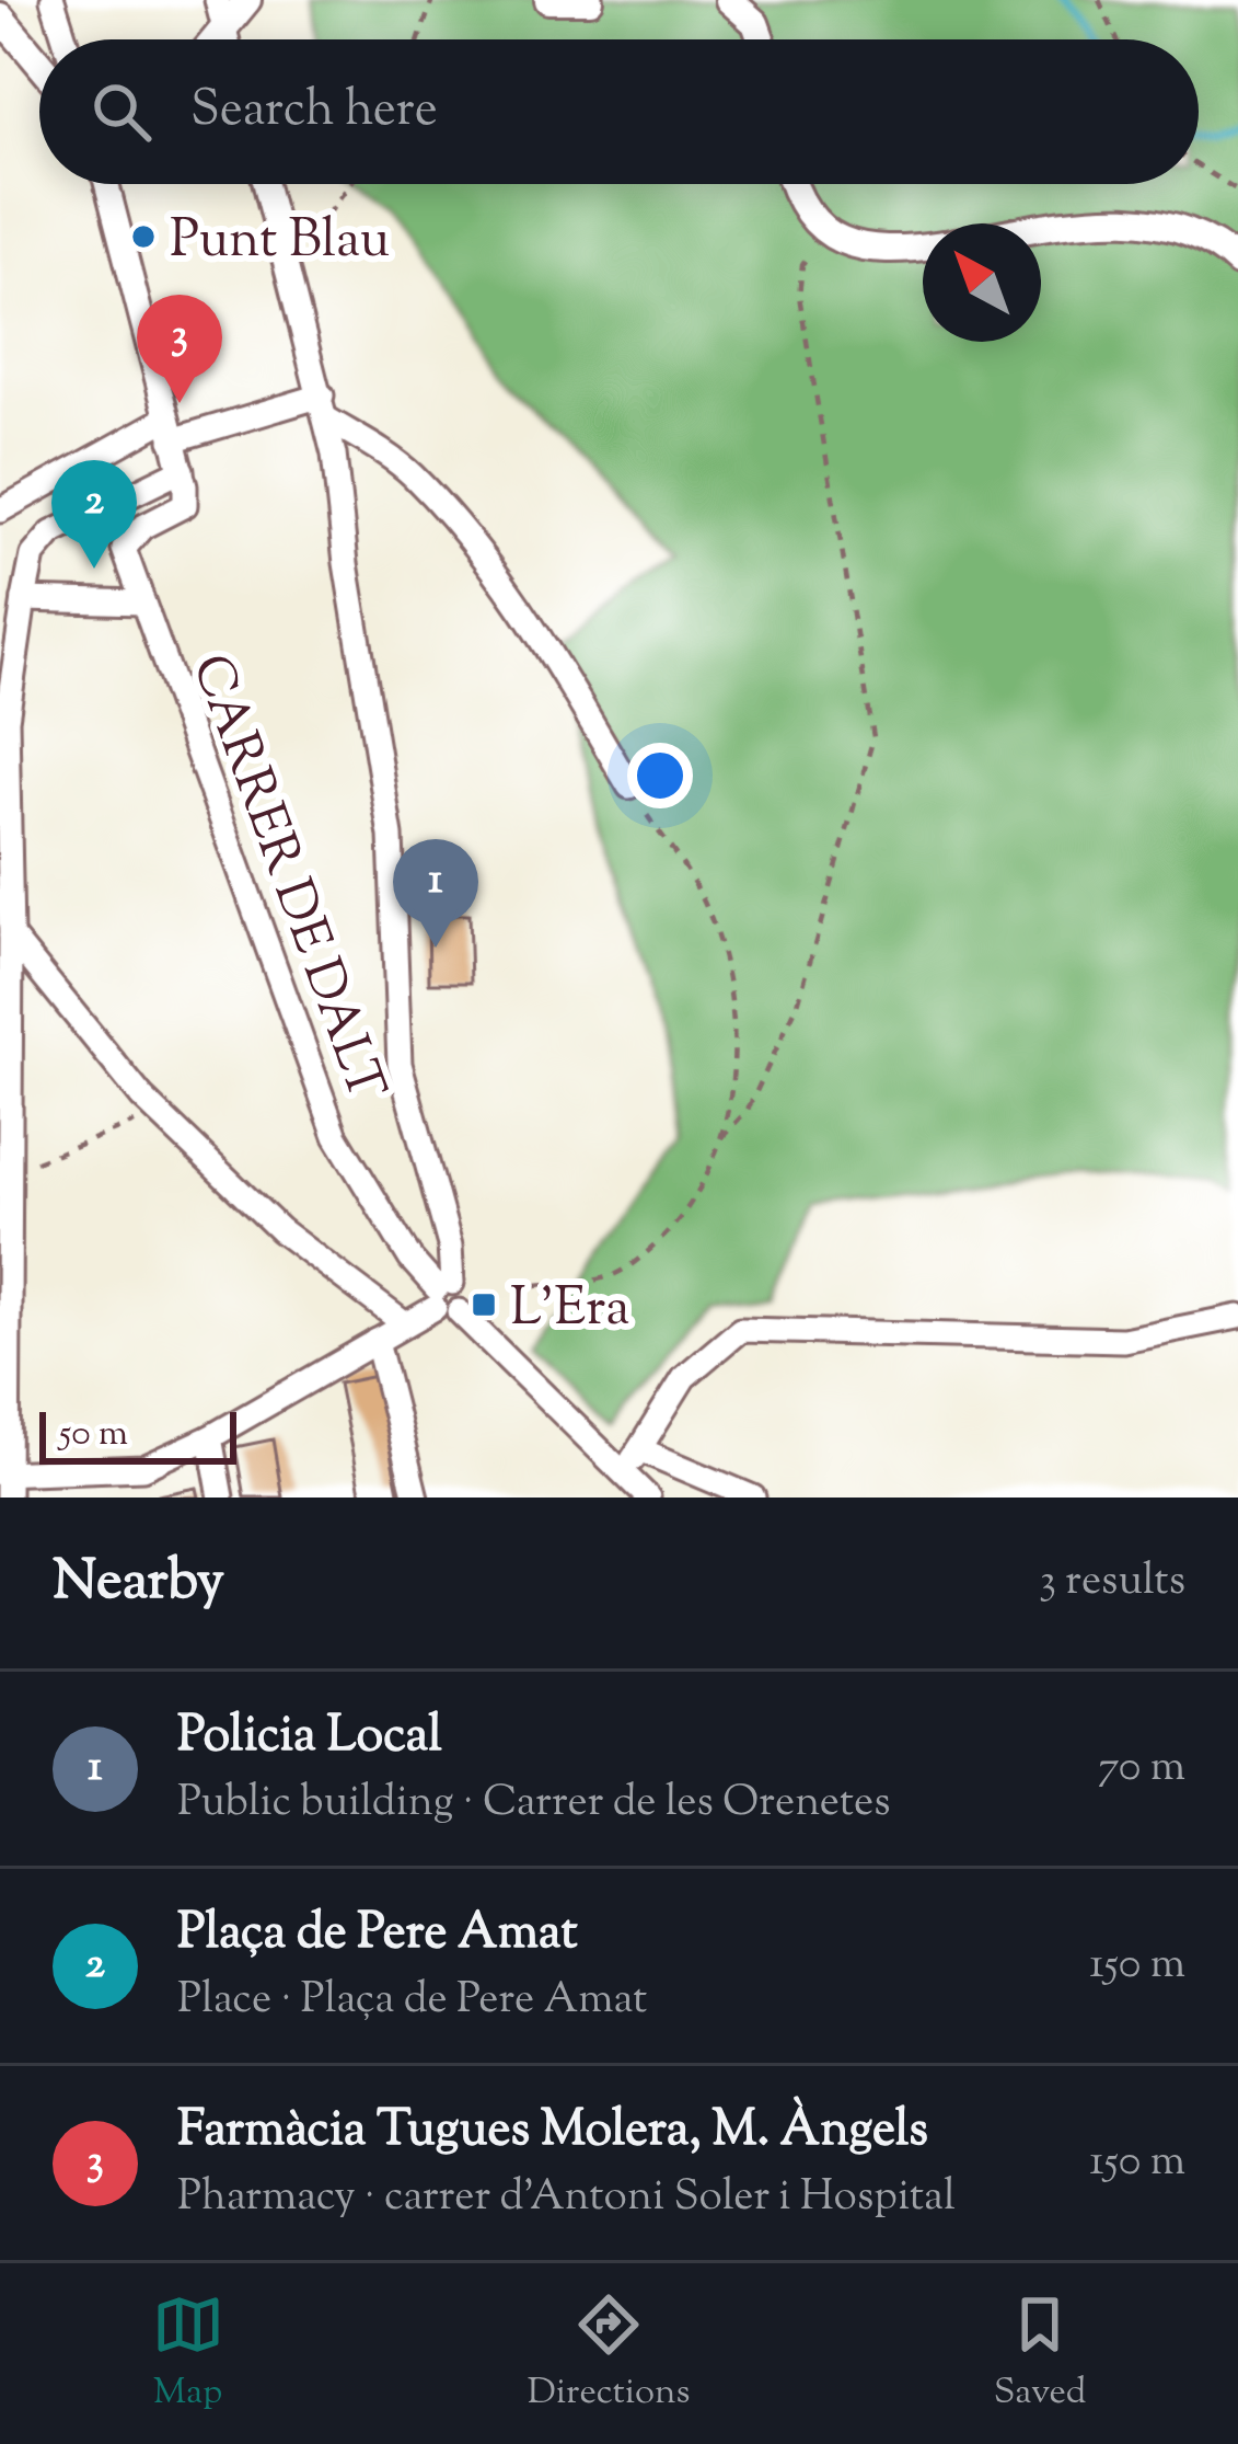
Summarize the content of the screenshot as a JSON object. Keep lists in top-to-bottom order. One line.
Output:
{"streets":{"street":["CARRER DE DALT"]},"places":{"other":["Punt Blau"],"transit":["L'Era"]},"scale_bar":"50 m","north":"top left","page":{"search":"Search here","pins":["3","2","1"],"scale":"50 m","heading":["Nearby","3 results"],"list":[{"mark":"1","name":"Policia Local","note":"Public building · Carrer de les Orenetes","value":"70 m"},{"mark":"2","name":"Plaça de Pere Amat","note":"Place · Plaça de Pere Amat","value":"150 m"},{"mark":"3","name":"Farmàcia Tugues Molera, M. Àngels","note":"Pharmacy · carrer d'Antoni Soler i Hospital","value":"150 m"}],"nav":["Map","Directions","Saved"]}}
